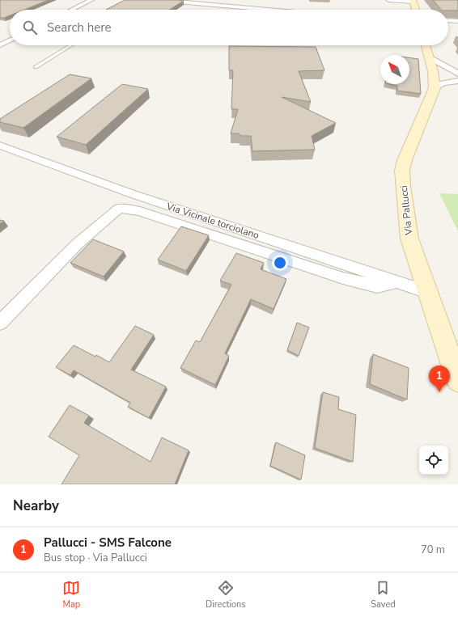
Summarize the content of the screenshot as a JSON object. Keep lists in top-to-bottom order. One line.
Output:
{"streets":{"street":["Via Pallucci","Via Vicinale torciolano"]},"crossings":[["Via Pallucci","Via Vicinale torciolano"]],"north":"top left","page":{"search":"Search here","pins":"1","heading":"Nearby","list":[{"mark":"1","name":"Pallucci - SMS Falcone","note":"Bus stop · Via Pallucci","value":"70 m"}],"nav":["Map","Directions","Saved"]}}
